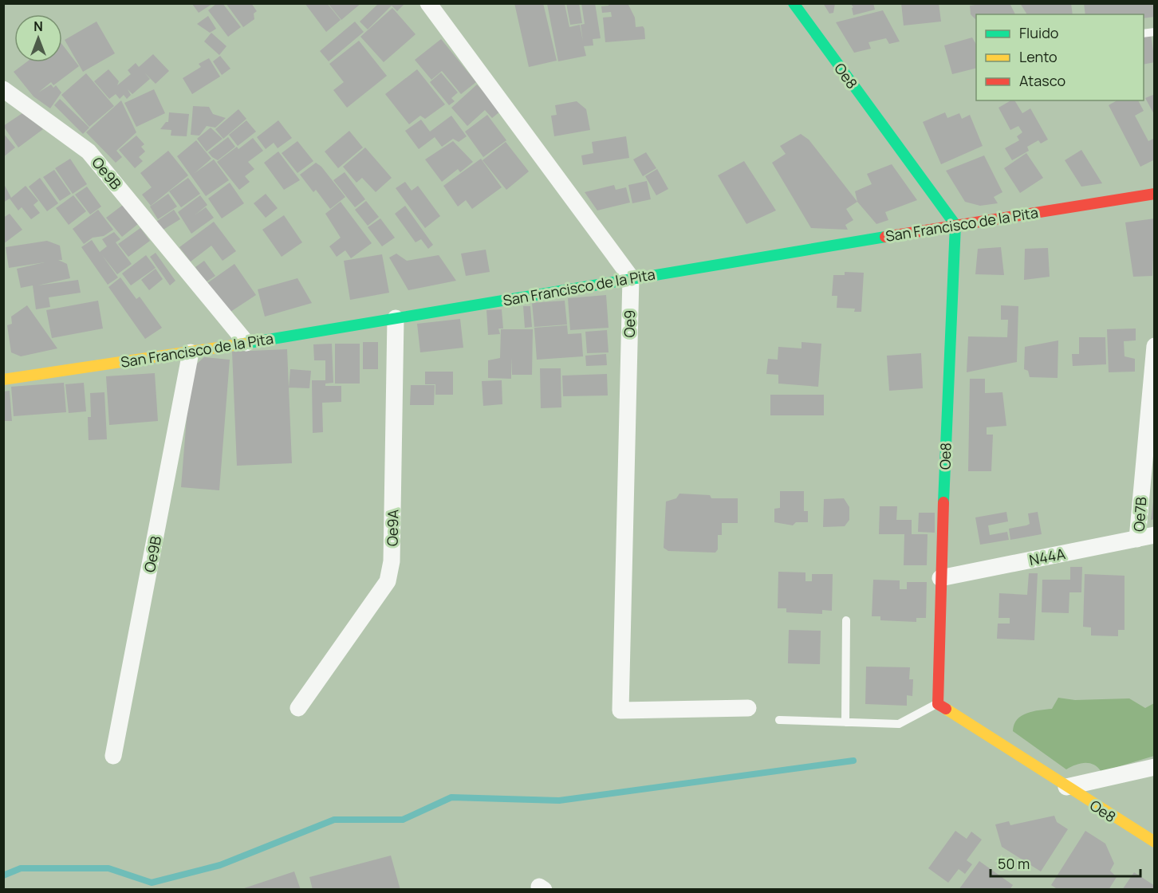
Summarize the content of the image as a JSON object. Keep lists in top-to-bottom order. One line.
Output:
{"streets":{"street":["Oe8","Oe9B","San Francisco de la Pita","Oe9","Oe7B","Oe9A","N44A"]},"crossings":[["Oe8","San Francisco de la Pita"],["Oe8","N44A"],["Oe9B","San Francisco de la Pita"],["San Francisco de la Pita","Oe9"],["San Francisco de la Pita","Oe9A"],["Oe7B","N44A"]],"legend":["Fluido","Lento","Atasco"],"scale_bar":"50 m","north":"top"}
